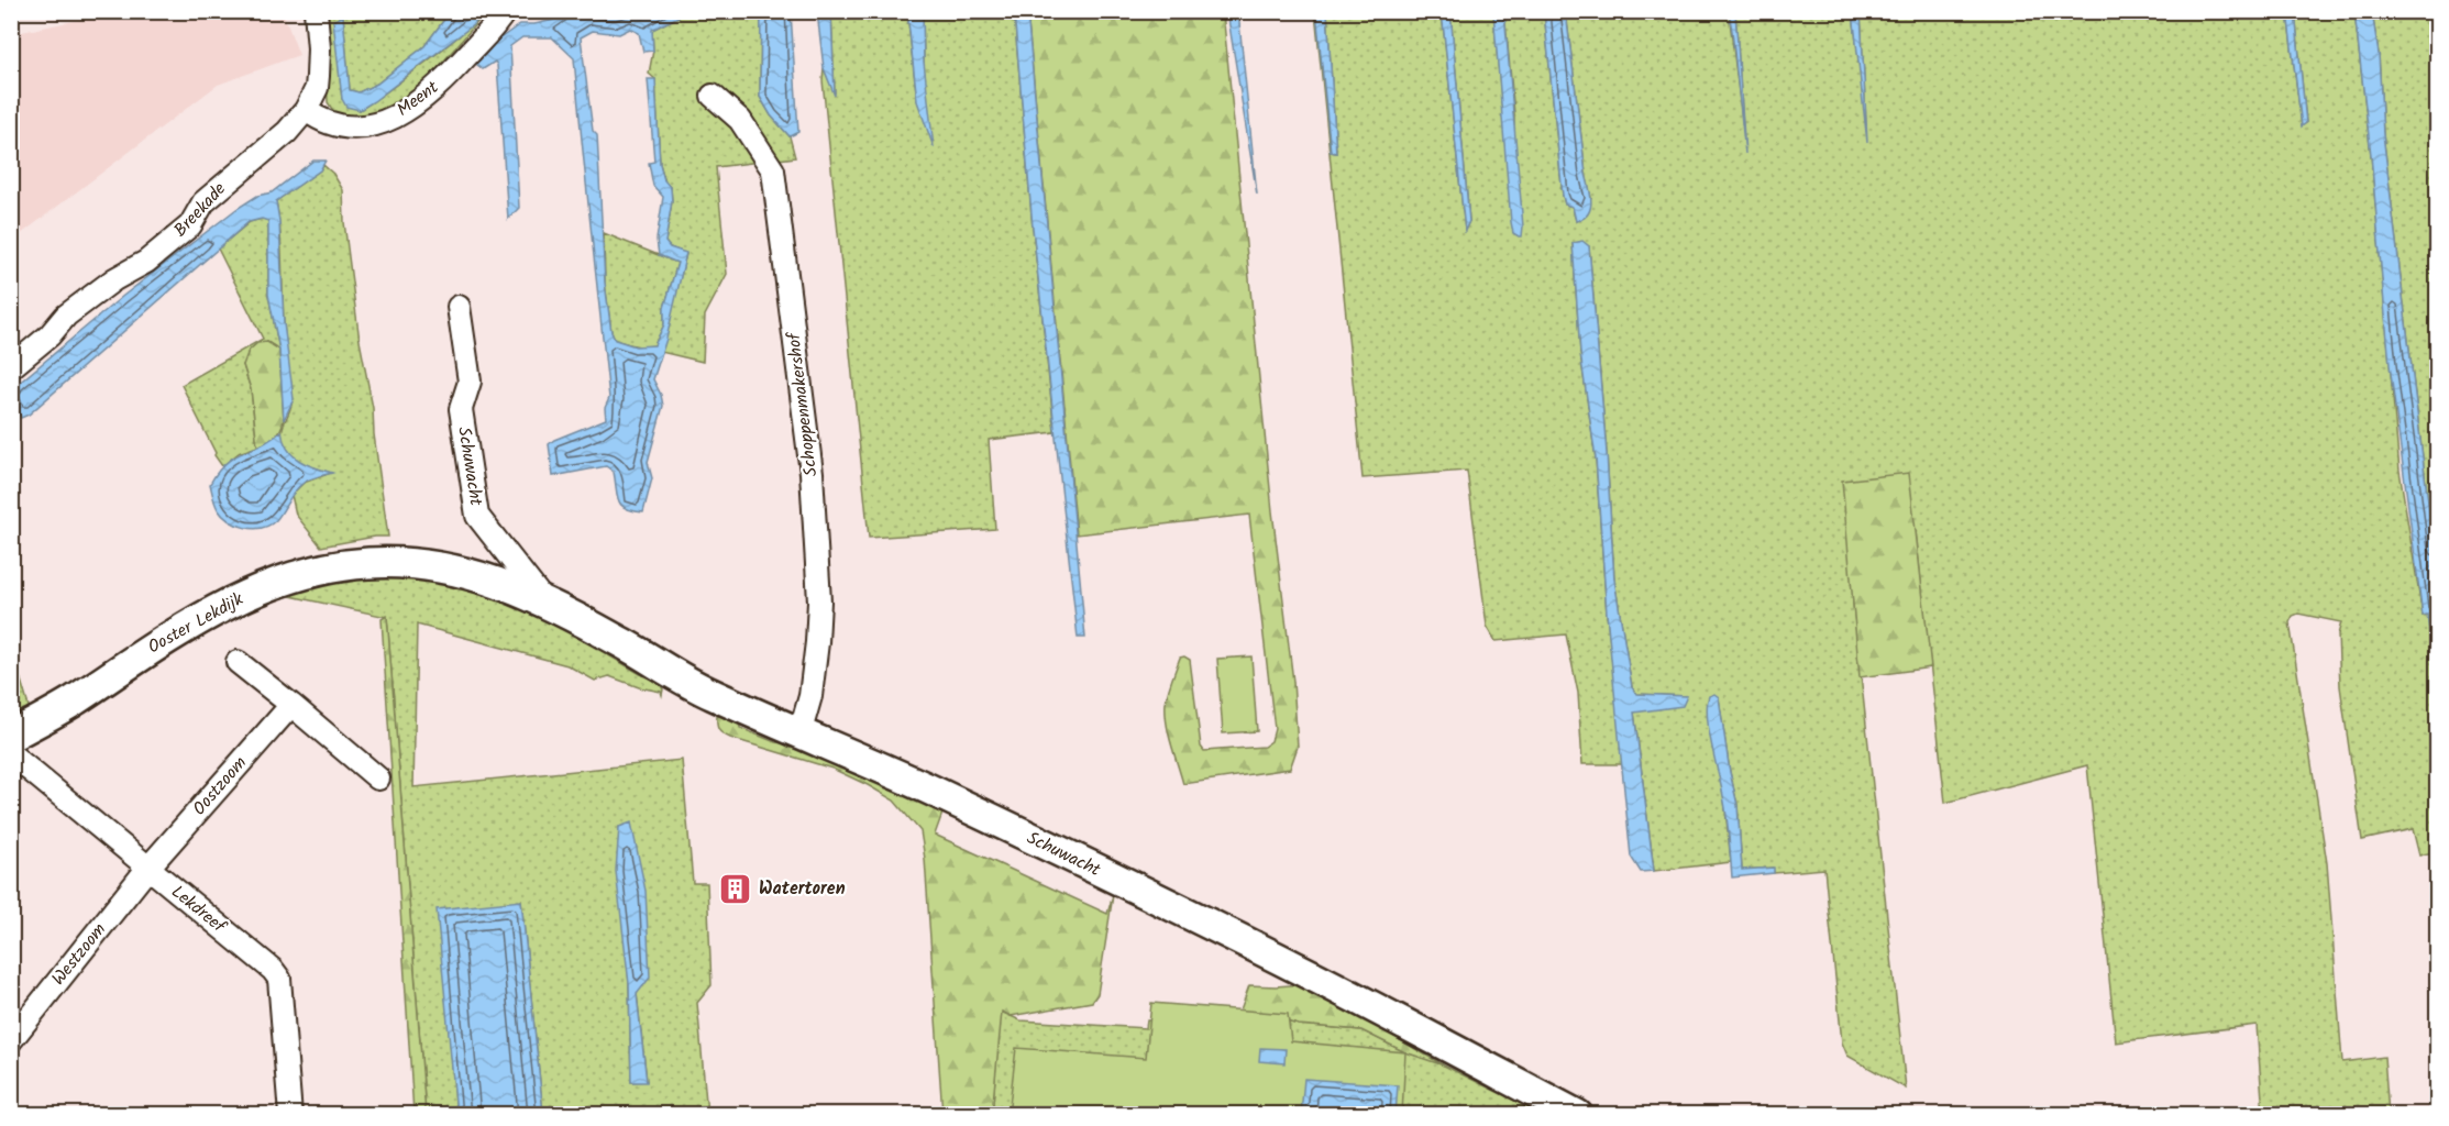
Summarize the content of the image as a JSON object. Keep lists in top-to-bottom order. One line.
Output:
{"streets":{"street":["Meent","Breekade","Schoppenmakershof","Schuwacht","Ooster Lekdijk","Oostzoom","Lekdreef","Westzoom"]},"crossings":[["Meent","Breekade"],["Schoppenmakershof","Schuwacht"],["Schuwacht","Ooster Lekdijk"],["Oostzoom","Lekdreef"],["Oostzoom","Westzoom"],["Lekdreef","Westzoom"]],"places":{"building":["Watertoren"]}}
